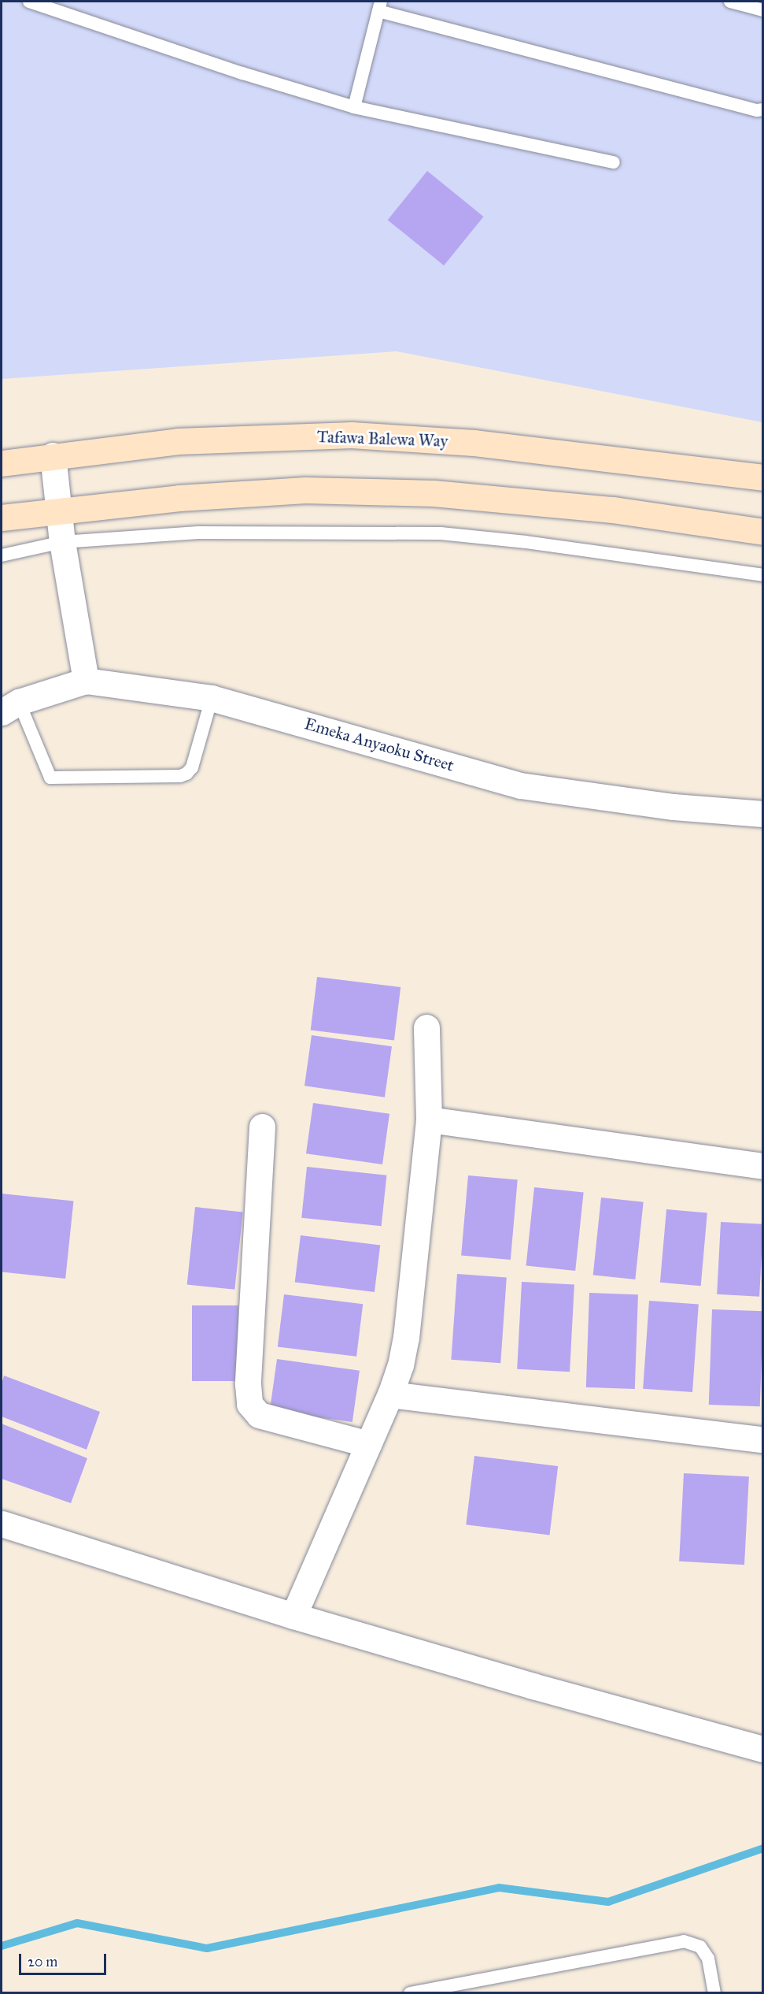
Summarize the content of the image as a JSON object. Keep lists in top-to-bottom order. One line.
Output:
{"streets":{"main road":["Tafawa Balewa Way"],"street":["Emeka Anyaoku Street"]},"scale_bar":"20 m"}
